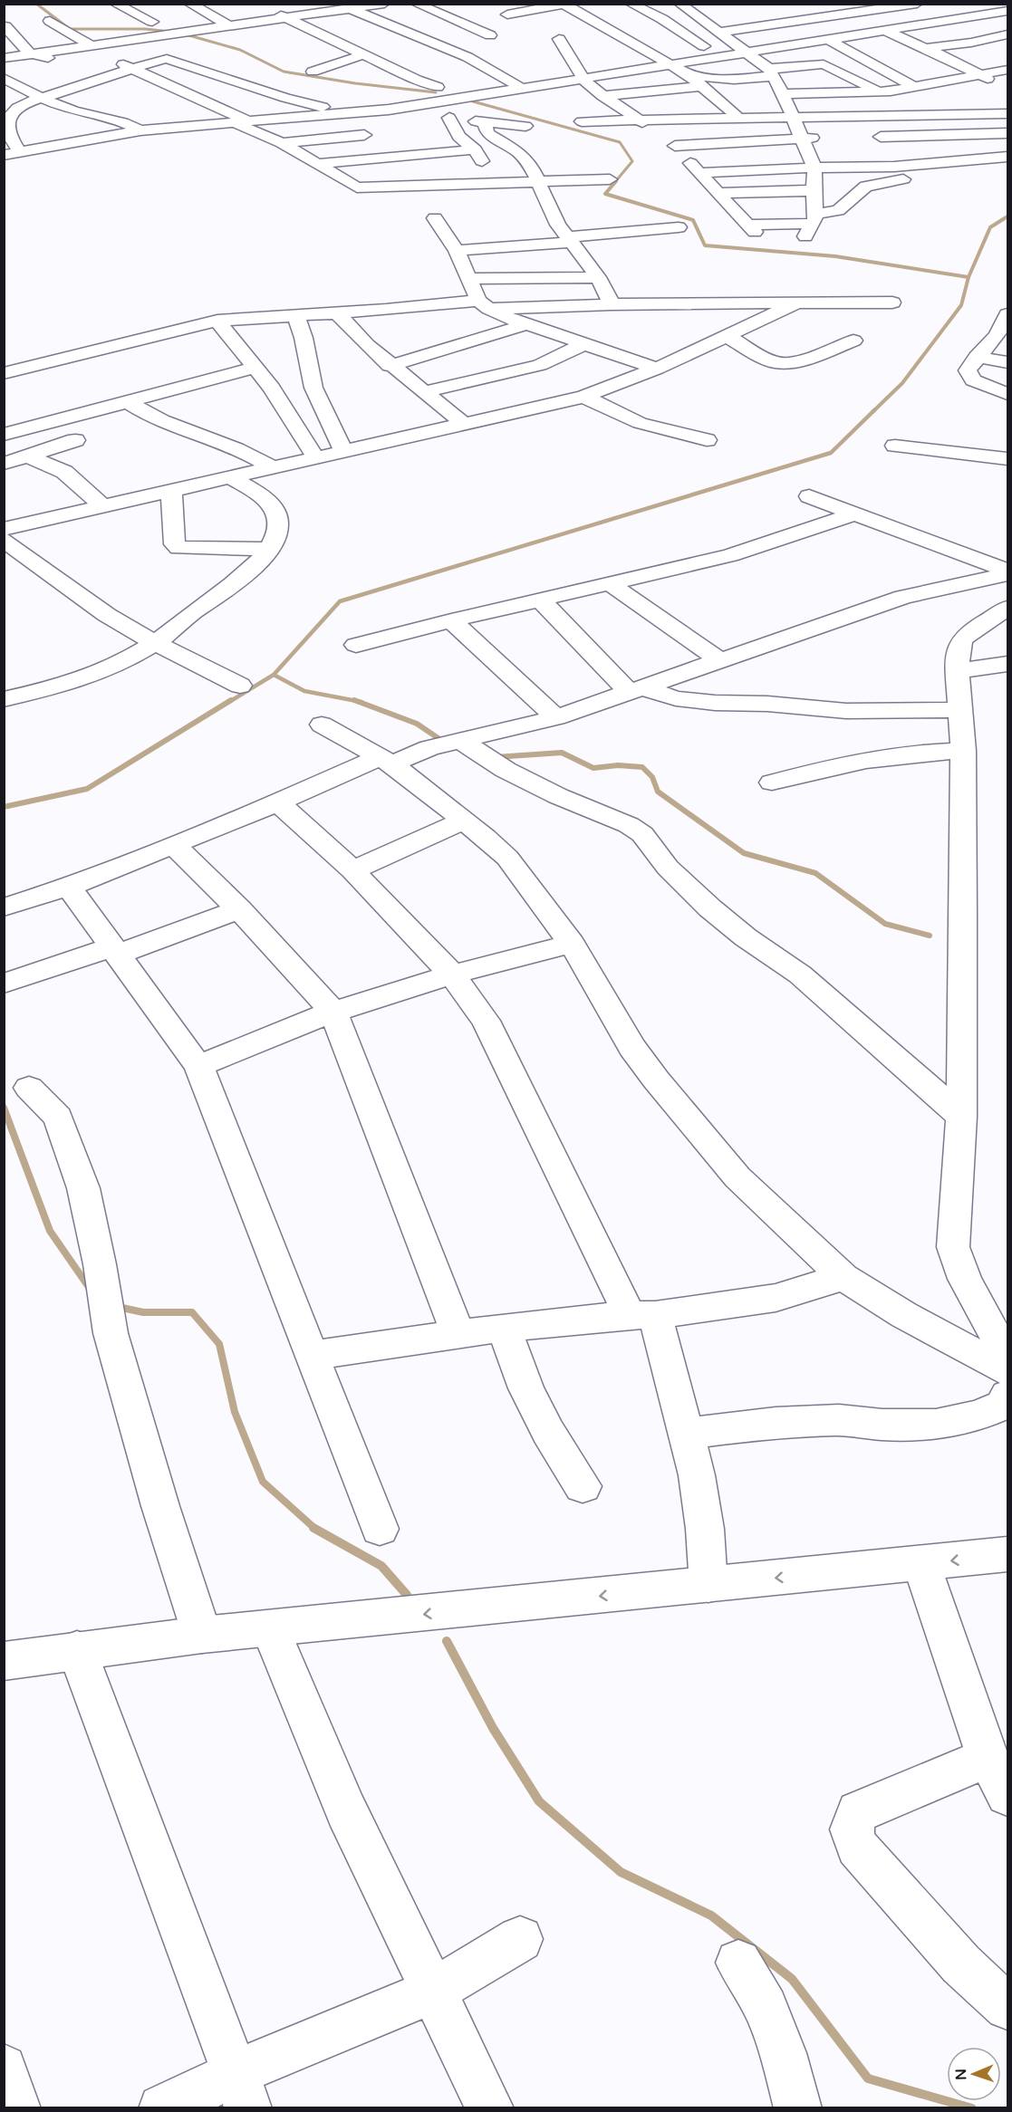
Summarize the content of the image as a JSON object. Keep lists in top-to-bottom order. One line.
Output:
{"north":"left"}
